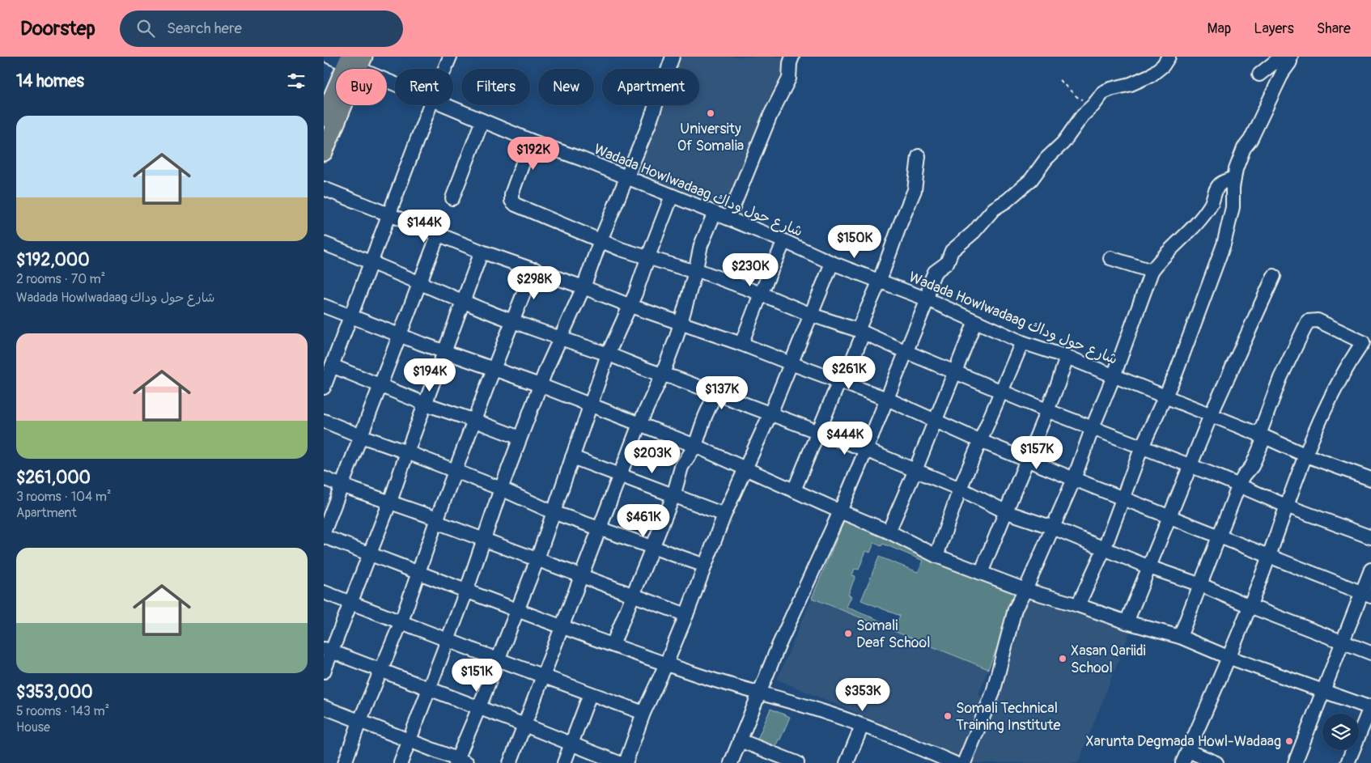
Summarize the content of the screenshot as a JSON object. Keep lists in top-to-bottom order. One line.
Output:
{"streets":{"street":["Wadada Howlwadaag شارع حول وداك"]},"places":["University Of Somalia","Somali Deaf School","Xasan Qariidi School","Somali Technical Training Institute","Xarunta Degmada Howl-Wadaag"],"page":{"header":"Doorstep","search":"Search here","nav":["Map","Layers","Share"],"heading":"14 homes","chip":["Buy","Rent","Filters","New","Apartment"],"list":[{"name":"$192,000","note":"2 rooms · 70 m² · Wadada Howlwadaag شارع حول وداك"},{"name":"$261,000","note":"3 rooms · 104 m² · Apartment"},{"name":"$353,000","note":"5 rooms · 143 m² · House"}],"price":["$192K","$144K","$150K","$230K","$298K","$261K","$194K","$137K","$444K","$157K","$203K","$461K","$151K","$353K"]}}
